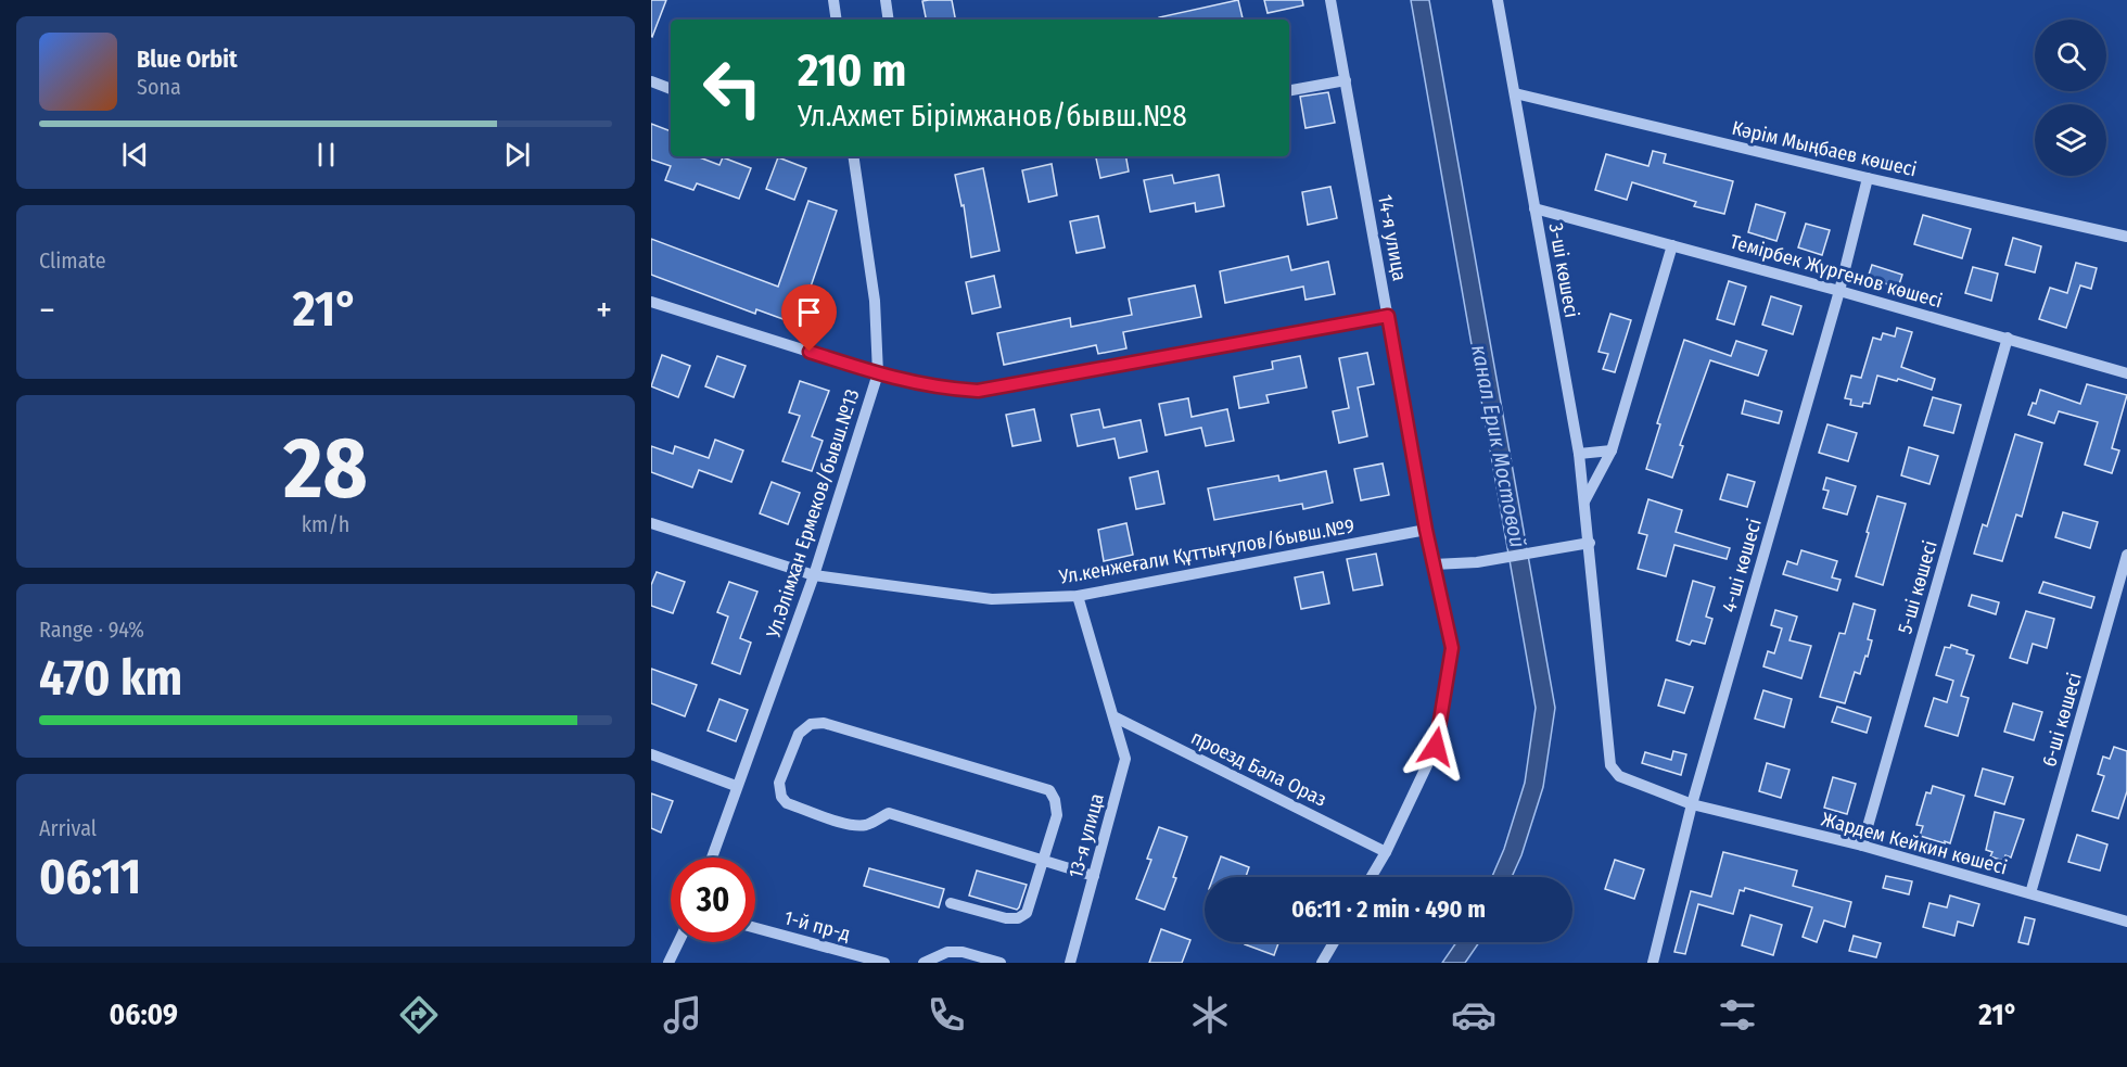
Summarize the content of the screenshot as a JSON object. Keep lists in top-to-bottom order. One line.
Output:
{"streets":{"street":["Кәрім Мыңбаев көшесі","14-я улица","3-ші көшесі","Темірбек Жүргенов көшесі","Ул.Әлімхан Ермеков/бывш.№13","Ул.кенжеғали Құттығұлов/бывш.№9","4-ші көшесі","5-ші көшесі","6-ші көшесі","проезд Бала Ораз","13-я улица","Жардем Кейкин көшесі","1-й пр-д"]},"crossings":[["Кәрім Мыңбаев көшесі","3-ші көшесі"],["Кәрім Мыңбаев көшесі","4-ші көшесі"],["14-я улица","Ул.кенжеғали Құттығұлов/бывш.№9"],["14-я улица","проезд Бала Ораз"],["3-ші көшесі","Темірбек Жүргенов көшесі"],["3-ші көшесі","4-ші көшесі"],["3-ші көшесі","Жардем Кейкин көшесі"],["Темірбек Жүргенов көшесі","4-ші көшесі"],["Темірбек Жүргенов көшесі","5-ші көшесі"],["Ул.Әлімхан Ермеков/бывш.№13","Ул.кенжеғали Құттығұлов/бывш.№9"],["Ул.кенжеғали Құттығұлов/бывш.№9","13-я улица"],["4-ші көшесі","Жардем Кейкин көшесі"],["5-ші көшесі","Жардем Кейкин көшесі"],["6-ші көшесі","Жардем Кейкин көшесі"],["проезд Бала Ораз","13-я улица"]],"water":["канал Ерик Мостовой"],"page":{"turn":["210 m","Ул.Ахмет Бірімжанов/бывш.№8"],"song":["Blue Orbit","Sona"],"tile":["Climate",["28","km/h"],["Range · 94%","470 km"],["Arrival","06:11"]],"heat":["−","21°","+"],"limit":"30","trip":"06:11 · 2 min · 490 m","tabs":["06:09","21°"]}}
